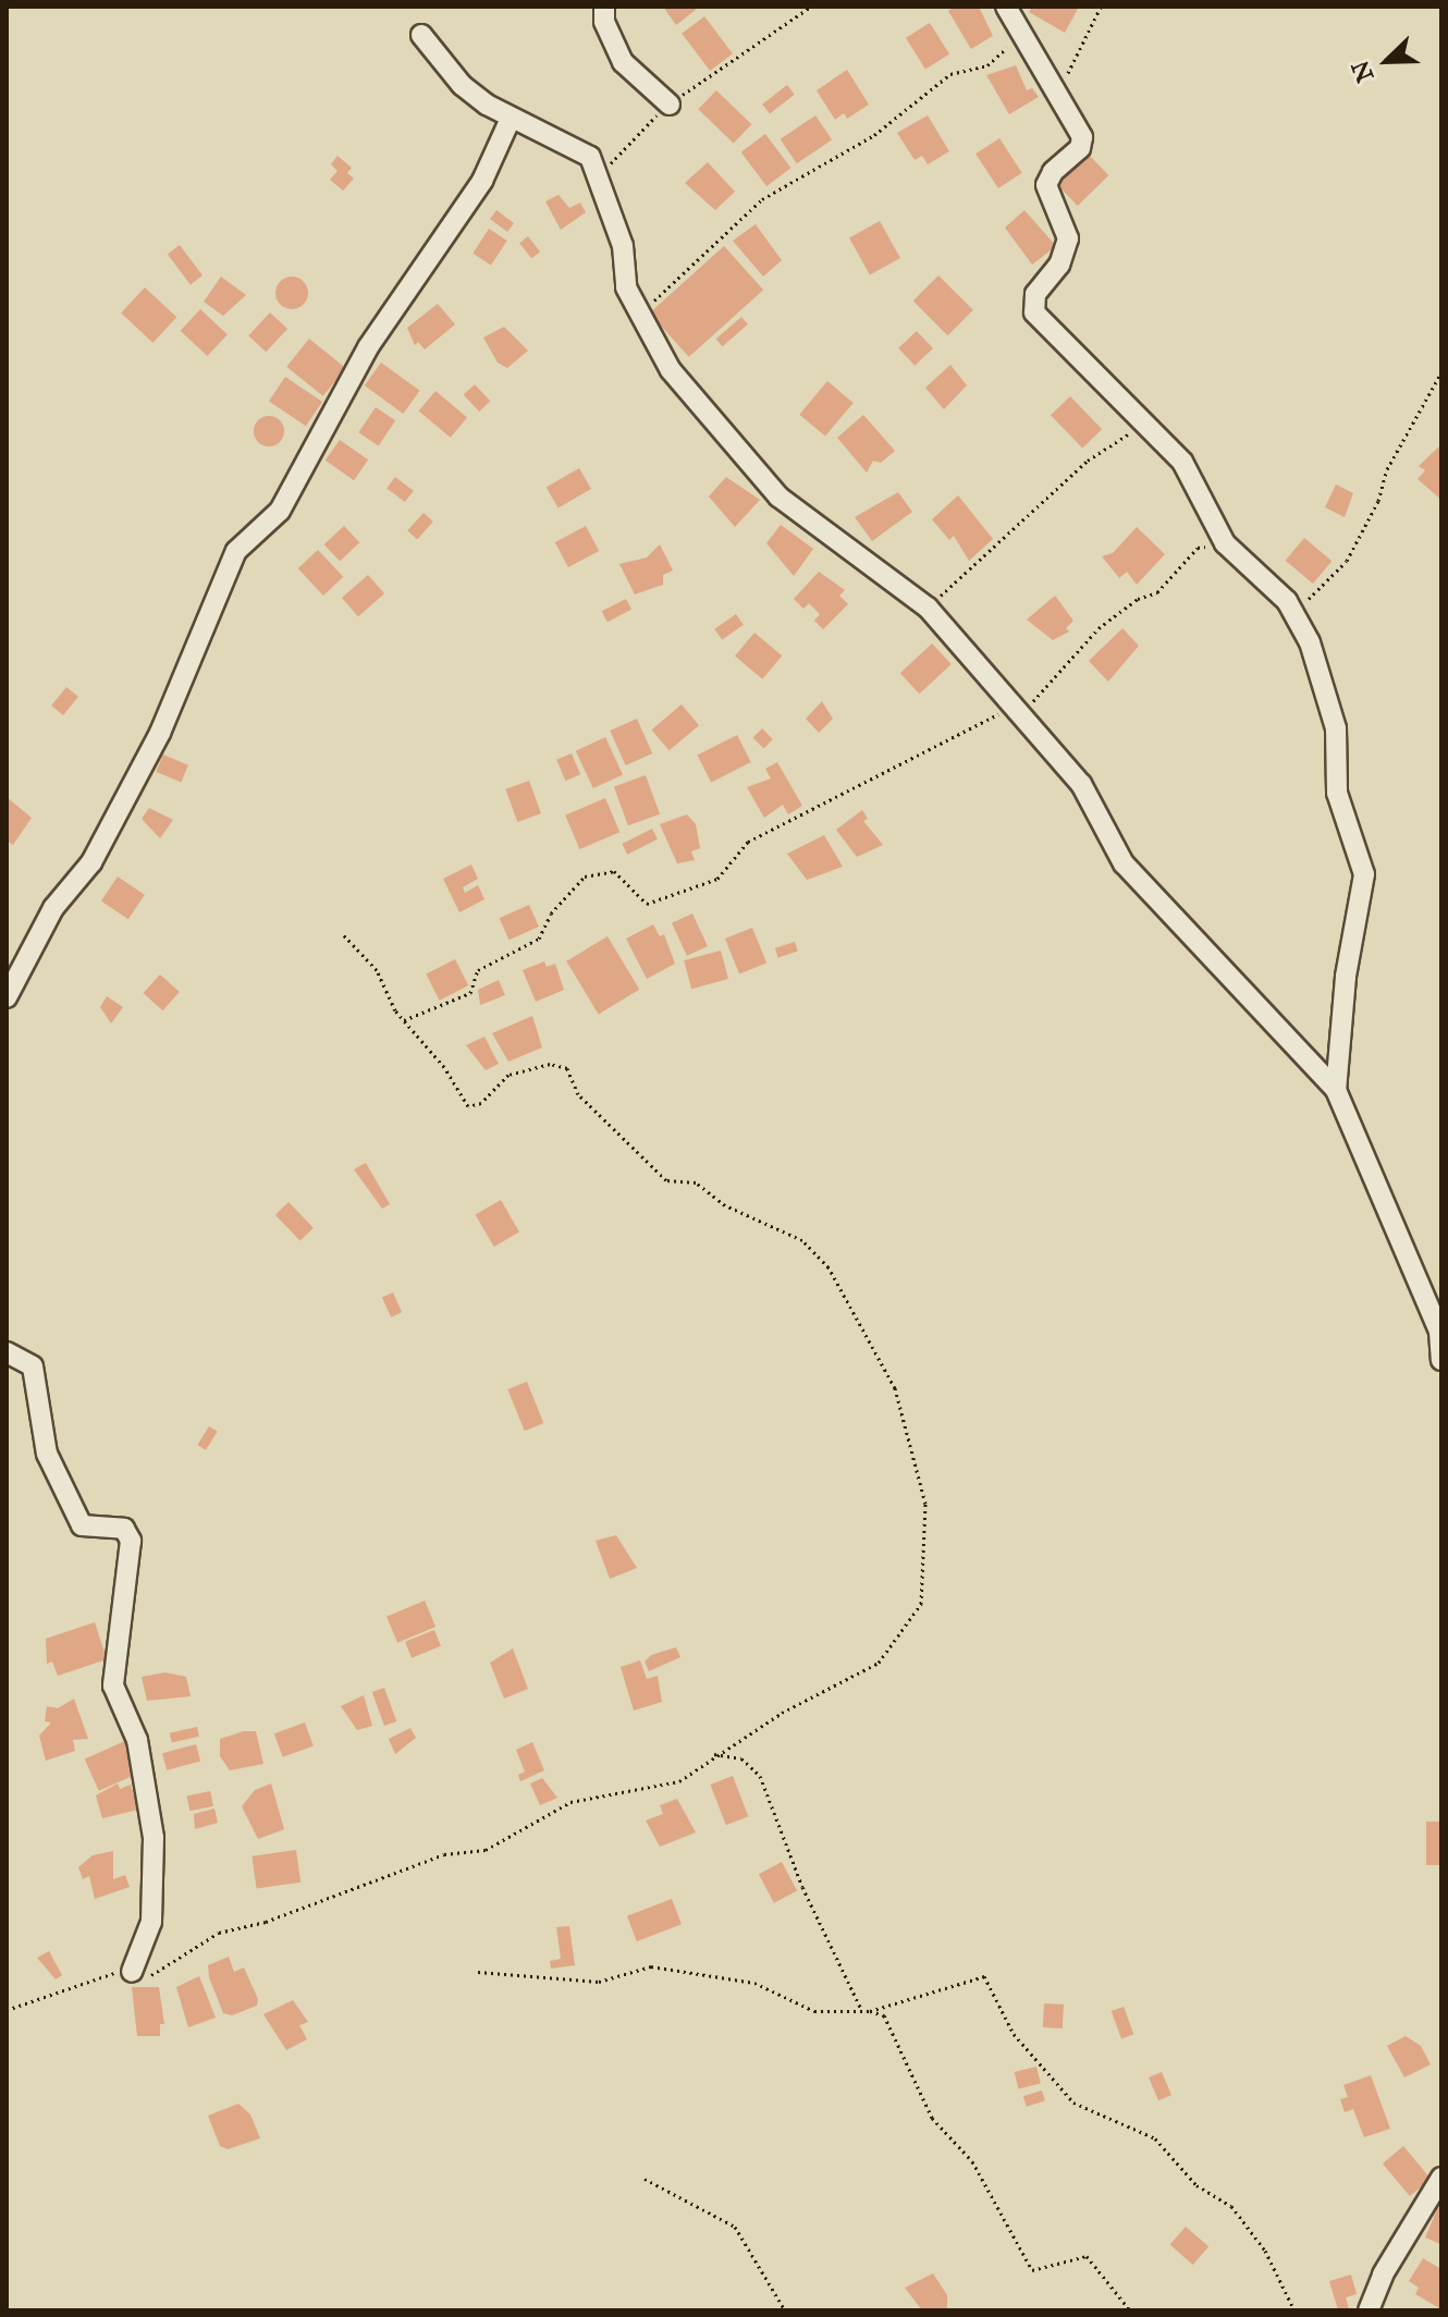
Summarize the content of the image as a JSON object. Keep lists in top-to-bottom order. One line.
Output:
{"north":"bottom left"}
